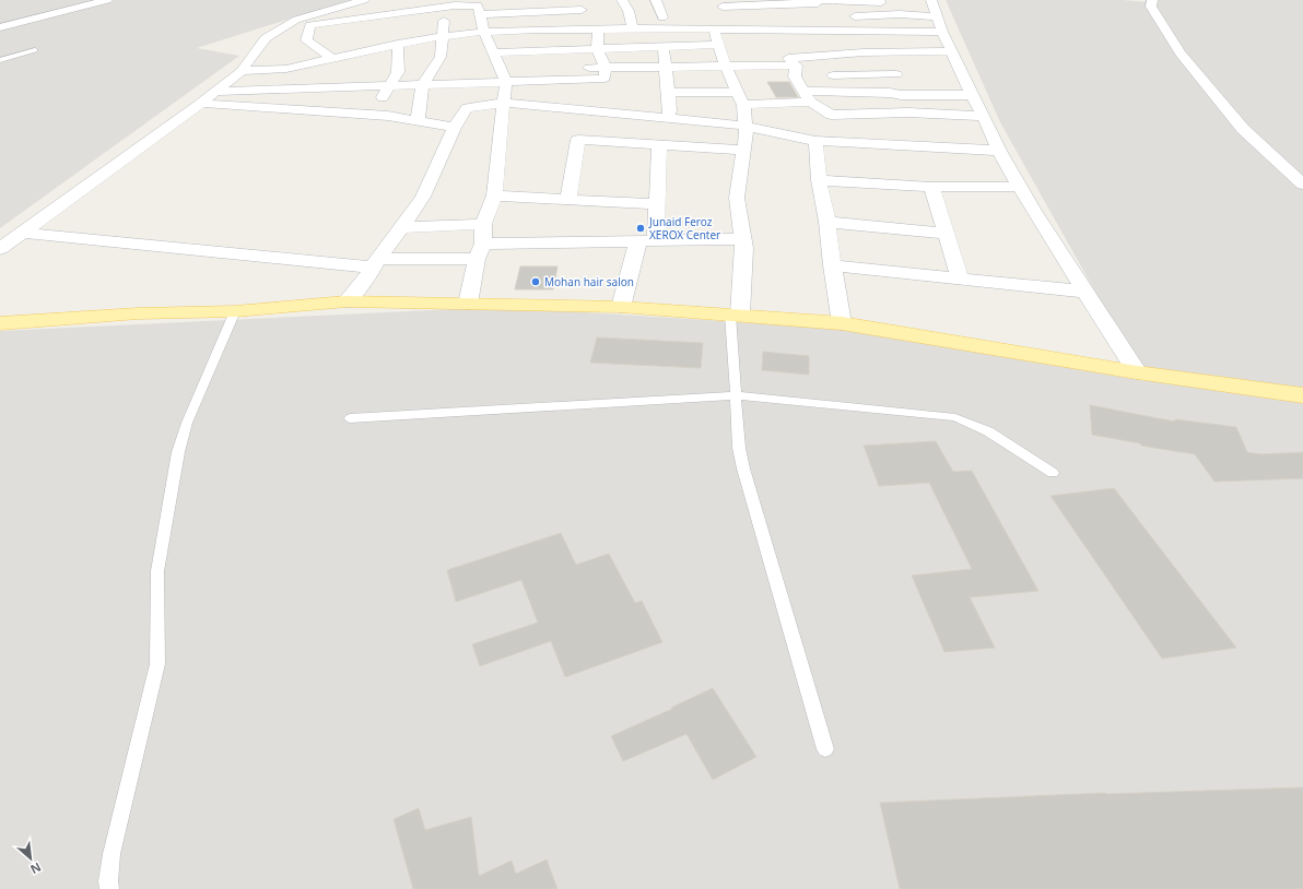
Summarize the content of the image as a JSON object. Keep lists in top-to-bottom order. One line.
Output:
{"places":["Junaid Feroz XEROX Center","Mohan hair salon"],"north":"bottom right"}
